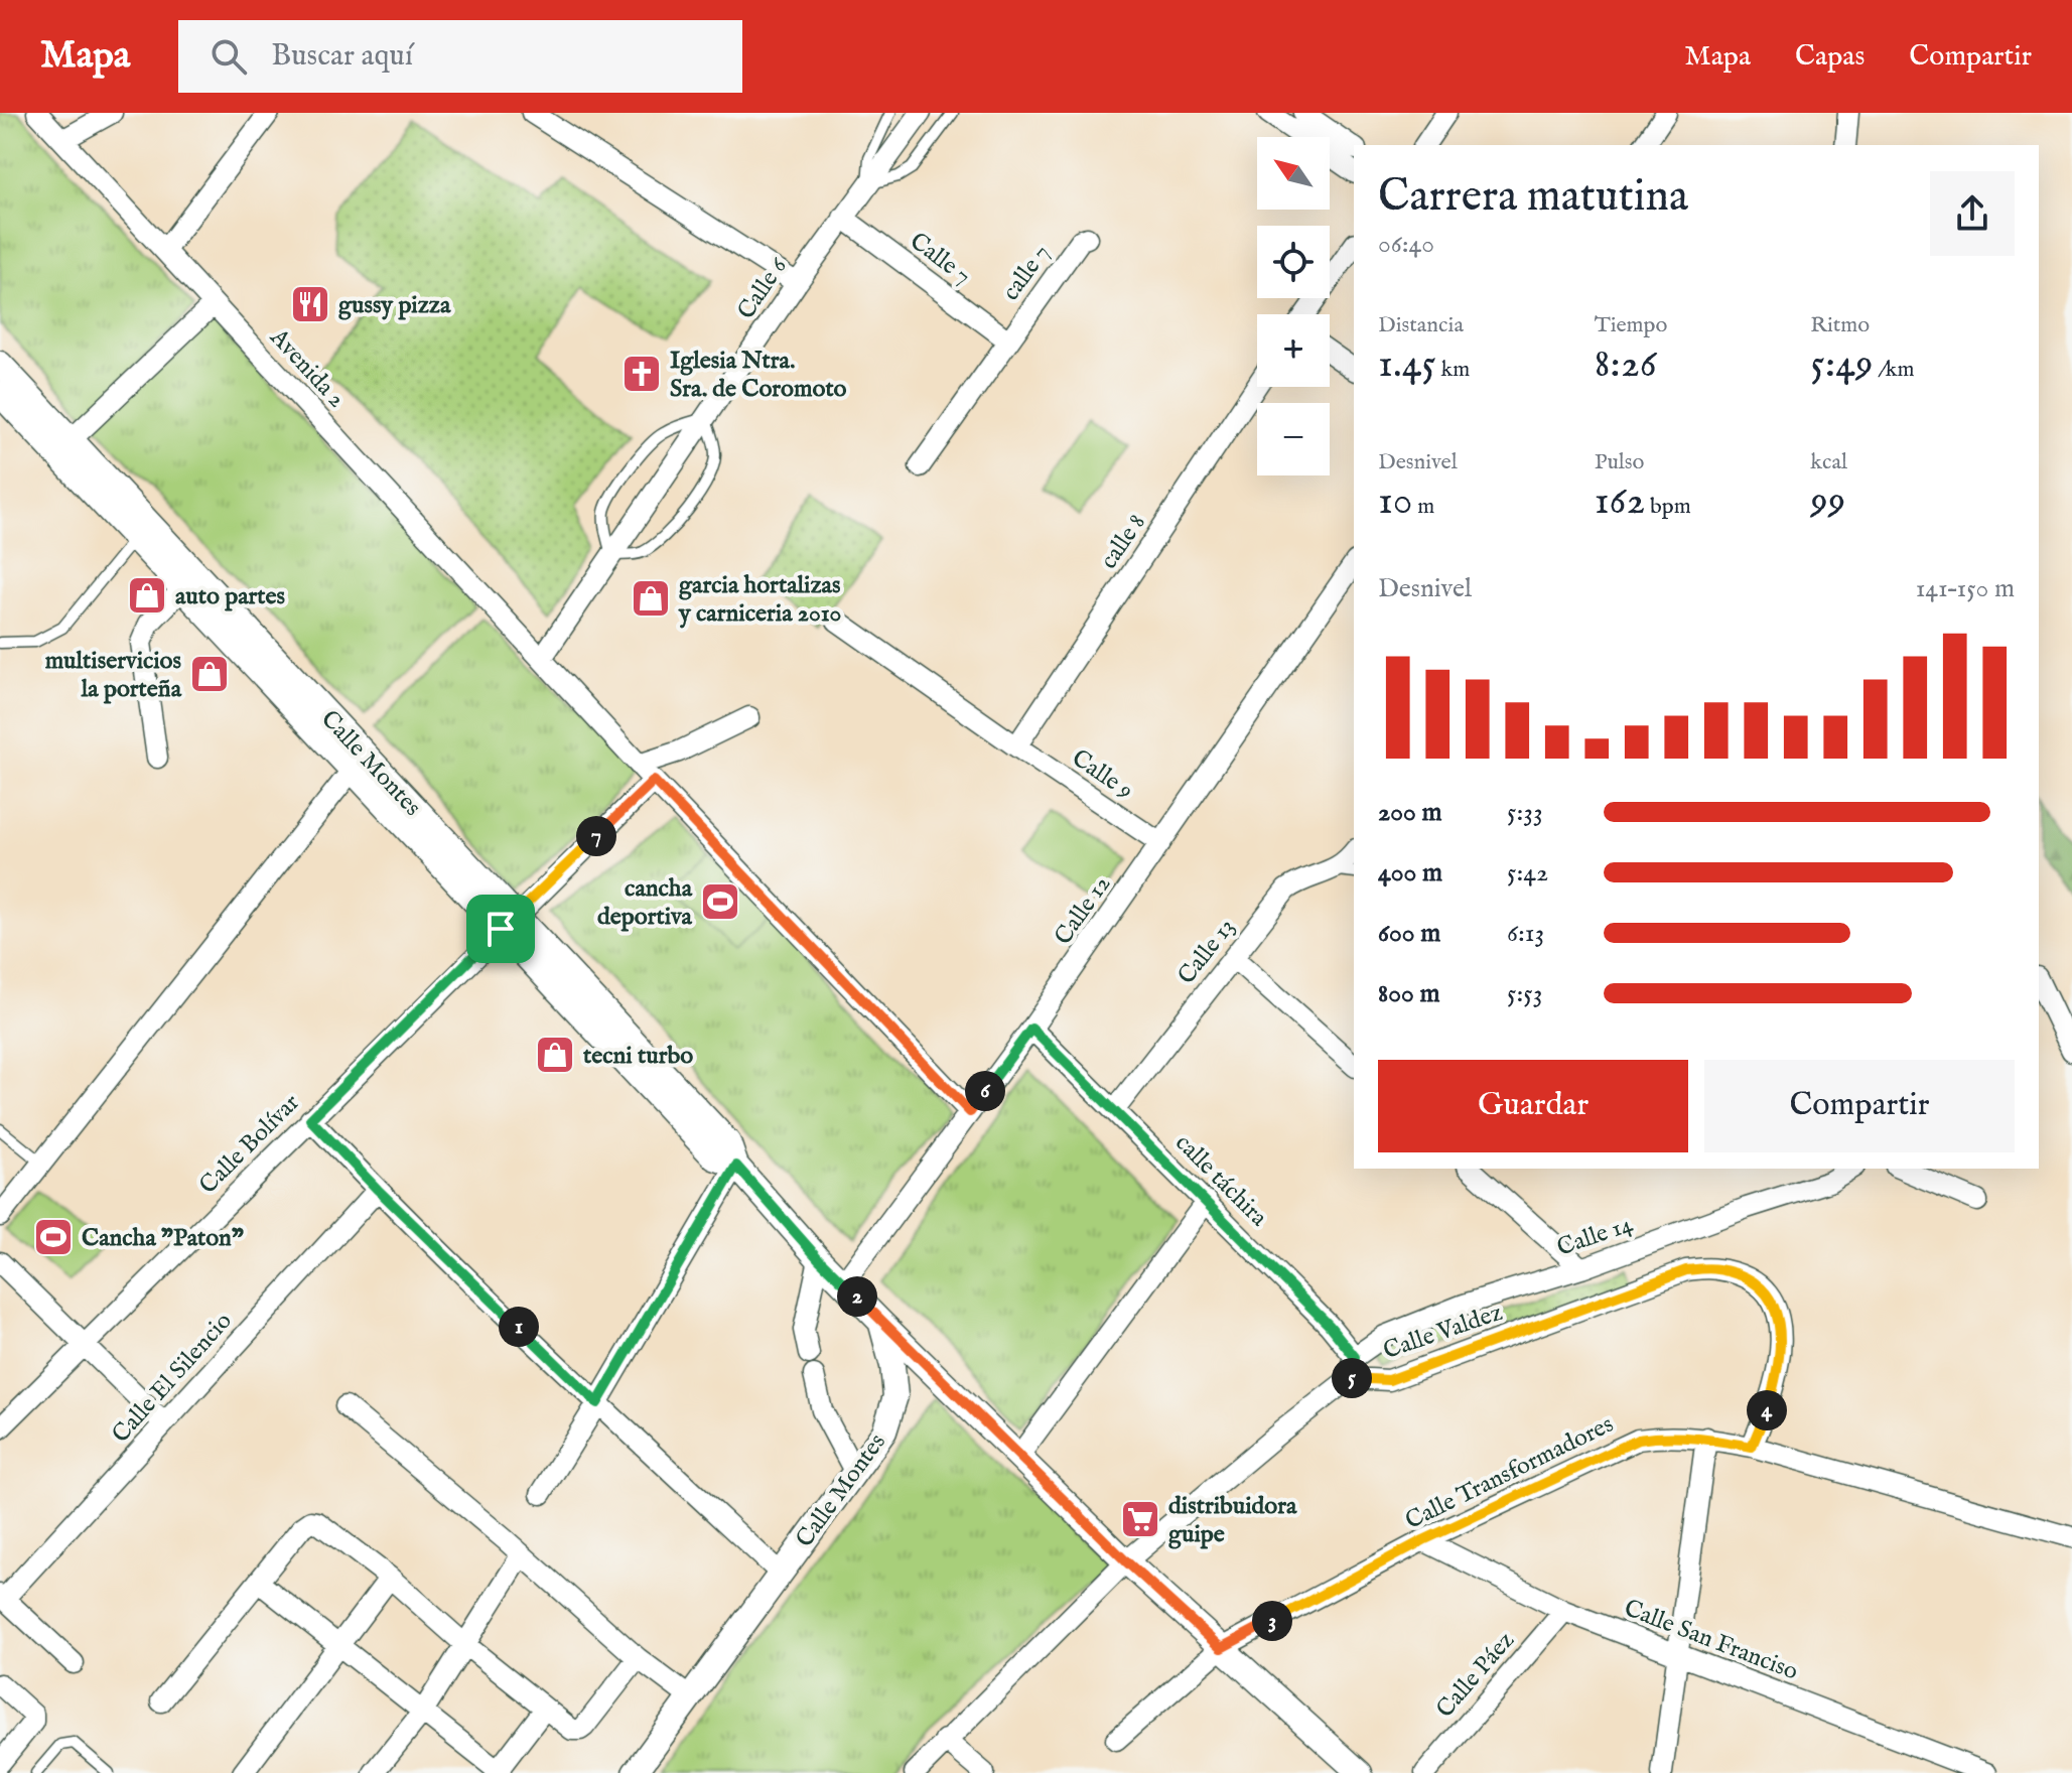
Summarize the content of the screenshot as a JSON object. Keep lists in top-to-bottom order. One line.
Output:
{"streets":{"street":["Calle 7","calle 7","Calle 6","Avenida 2","calle 8","Calle Montes","Calle 9","Calle 12","Calle 13","Calle Bolívar","calle táchira","Calle 14","Calle Valdez","Calle El Silencio","Calle Transformadores","Calle San Franciso","Calle Páez"]},"crossings":[["Calle 7","calle 7"],["Calle 7","Calle 6"],["Calle 6","Avenida 2"],["Avenida 2","Calle 12"],["Avenida 2","Calle Bolívar"],["calle 8","Calle 9"],["Calle Montes","Calle 12"],["Calle Montes","Calle Bolívar"],["Calle 9","Calle 12"],["Calle 12","calle táchira"],["Calle 13","calle táchira"],["calle táchira","Calle 14"],["Calle Valdez","Calle Transformadores"],["Calle Transformadores","Calle San Franciso"],["Calle San Franciso","Calle Páez"]],"places":{"restaurant":["gussy pizza"],"church":["Iglesia Ntra. Sra. de Coromoto"],"shop":["auto partes","garcia hortalizas y carniceria 2010","multiservicios la porteña","tecni turbo"],"sports":["cancha deportiva","Cancha \"Paton\""],"supermarket":["distribuidora guipe"]},"north":"top left","page":{"header":"Mapa","search":"Buscar aquí","nav":["Mapa","Capas","Compartir"],"map_buttons":["+","−"],"heading":["Carrera matutina","06:40"],"stats":[["Distancia","1.45 km"],["Tiempo","8:26"],["Ritmo","5:49 /km"],["Desnivel","10 m"],["Pulso","162 bpm"],["kcal","99"]],"chart":["Desnivel","141–150 m"],"list":[{"name":"200 m","note":"5:33"},{"name":"400 m","note":"5:42"},{"name":"600 m","note":"6:13"},{"name":"800 m","note":"5:53"}],"pins":["7","6","2","1","5","4","3"],"buttons":["Guardar","Compartir"]}}
